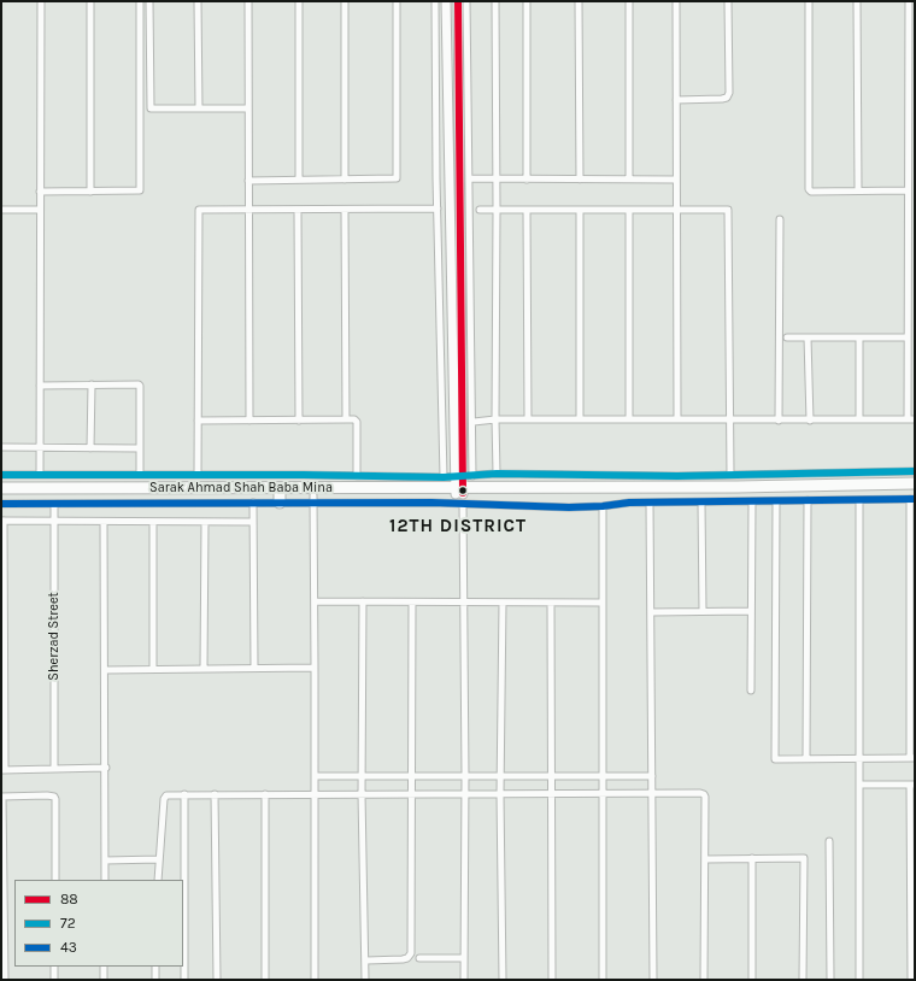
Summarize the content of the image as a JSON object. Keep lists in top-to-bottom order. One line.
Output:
{"streets":{"highway":["Sarak Ahmad Shah Baba Mina"],"street":["Sherzad Street"]},"districts":["12TH DISTRICT"],"lines":["transit line 88","transit line 72","transit line 43"],"legend":["88","72","43"]}
